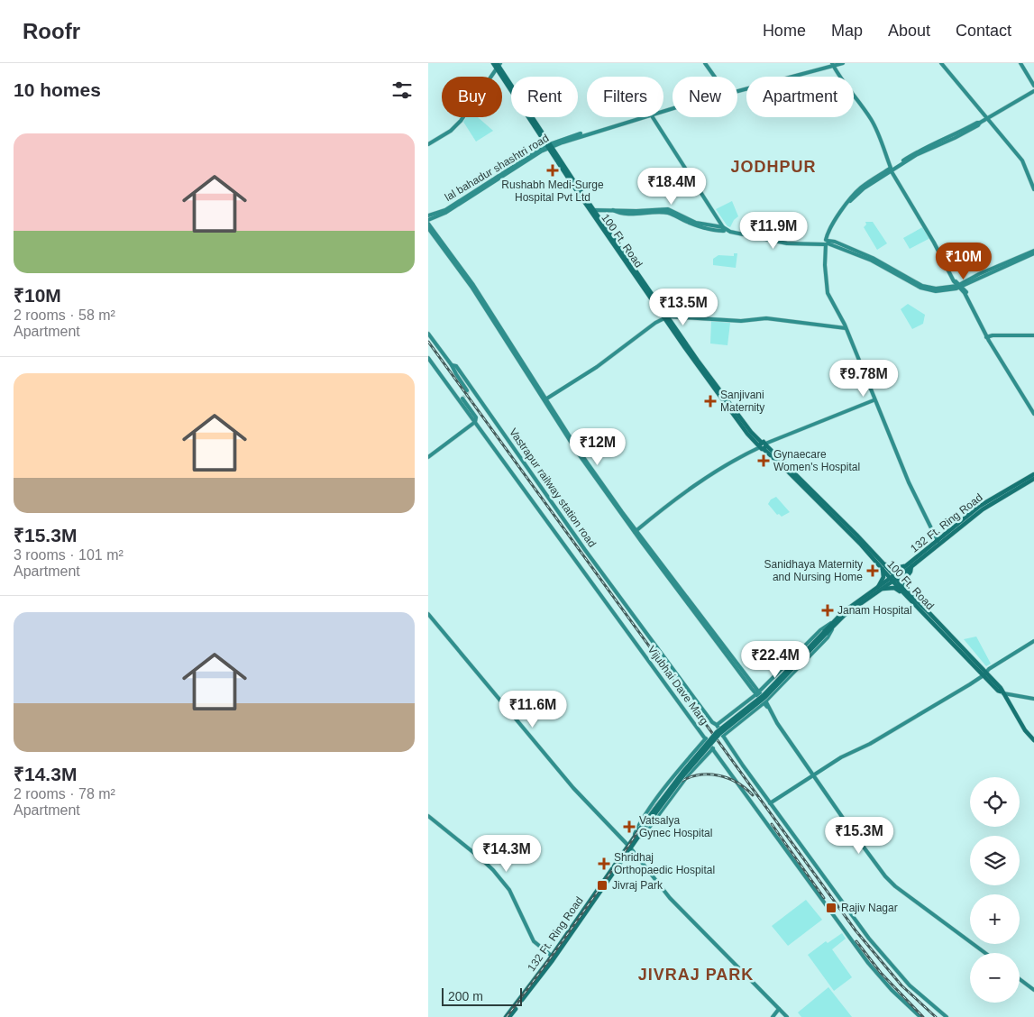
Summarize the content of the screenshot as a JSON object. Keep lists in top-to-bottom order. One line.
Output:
{"streets":{"main road":["100 Ft. Road","132 Ft. Ring Road"],"street":["lal bahadur shashtri road","Vastrapur railway station road","Vijubhai Dave Marg"]},"crossings":[["lal bahadur shashtri road","100 Ft. Road"],["100 Ft. Road","132 Ft. Ring Road"]],"districts":["JODHPUR","JIVRAJ PARK"],"places":{"health":["Rushabh Medi-Surge Hospital Pvt Ltd","Sanjivani Maternity","Gynaecare Women's Hospital","Sanidhaya Maternity and Nursing Home","Janam Hospital","Vatsalya Gynec Hospital","Shridhaj Orthopaedic Hospital"],"transit":["Jivraj Park","Rajiv Nagar"]},"scale_bar":"200 m","page":{"header":"Roofr","nav":["Home","Map","About","Contact"],"heading":"10 homes","chip":["Buy","Rent","Filters","New","Apartment"],"list":[{"name":"₹10M","note":"2 rooms · 58 m² · Apartment"},{"name":"₹15.3M","note":"3 rooms · 101 m² · Apartment"},{"name":"₹14.3M","note":"2 rooms · 78 m² · Apartment"}],"price":["₹18.4M","₹11.9M","₹10M","₹13.5M","₹9.78M","₹12M","₹22.4M","₹11.6M","₹15.3M","₹14.3M"],"map_buttons":["+","−"],"scale":"200 m"}}
